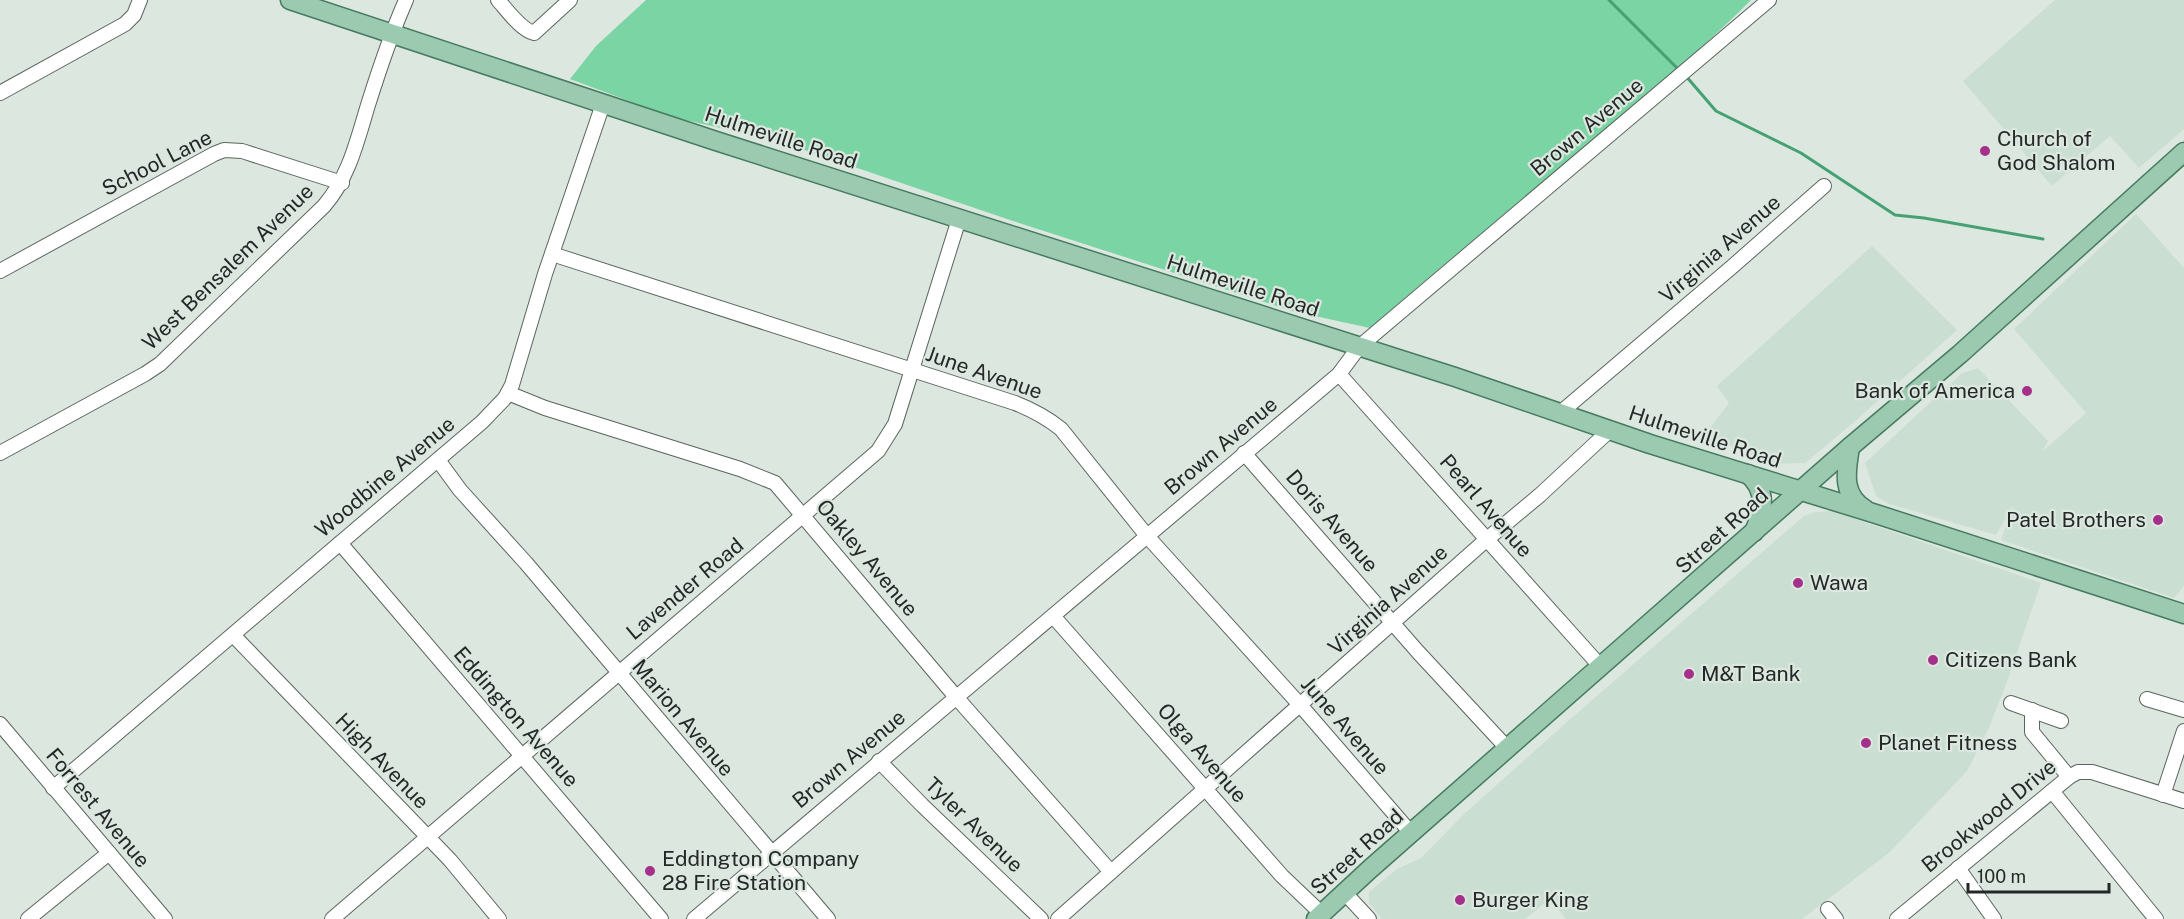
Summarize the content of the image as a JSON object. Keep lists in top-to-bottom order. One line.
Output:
{"streets":{"main road":["Hulmeville Road","Street Road"],"street":["Brown Avenue","School Lane","Virginia Avenue","West Bensalem Avenue","June Avenue","Woodbine Avenue","Pearl Avenue","Doris Avenue","Oakley Avenue","Lavender Road","Eddington Avenue","Marion Avenue","Olga Avenue","High Avenue","Forrest Avenue","Brookwood Drive","Tyler Avenue"]},"crossings":[["Brown Avenue","Hulmeville Road"],["Brown Avenue","June Avenue"],["Brown Avenue","Pearl Avenue"],["Brown Avenue","Doris Avenue"],["Brown Avenue","Oakley Avenue"],["Brown Avenue","Marion Avenue"],["Brown Avenue","Olga Avenue"],["Brown Avenue","Tyler Avenue"],["Hulmeville Road","Virginia Avenue"],["Hulmeville Road","West Bensalem Avenue"],["Hulmeville Road","Woodbine Avenue"],["Hulmeville Road","Street Road"],["Hulmeville Road","Lavender Road"],["School Lane","West Bensalem Avenue"],["Virginia Avenue","June Avenue"],["Virginia Avenue","Pearl Avenue"],["Virginia Avenue","Doris Avenue"],["Virginia Avenue","Oakley Avenue"],["Virginia Avenue","Olga Avenue"],["June Avenue","Woodbine Avenue"],["June Avenue","Street Road"],["June Avenue","Lavender Road"],["Woodbine Avenue","Oakley Avenue"],["Woodbine Avenue","Eddington Avenue"],["Woodbine Avenue","Marion Avenue"],["Woodbine Avenue","High Avenue"],["Woodbine Avenue","Forrest Avenue"],["Pearl Avenue","Street Road"],["Doris Avenue","Street Road"],["Street Road","Olga Avenue"],["Oakley Avenue","Lavender Road"],["Lavender Road","Eddington Avenue"],["Lavender Road","Marion Avenue"],["Lavender Road","High Avenue"]],"places":["Church of God Shalom","Bank of America","Patel Brothers","Wawa","Citizens Bank","M&T Bank","Planet Fitness","Eddington Company 28 Fire Station","Burger King"],"scale_bar":"100 m"}
